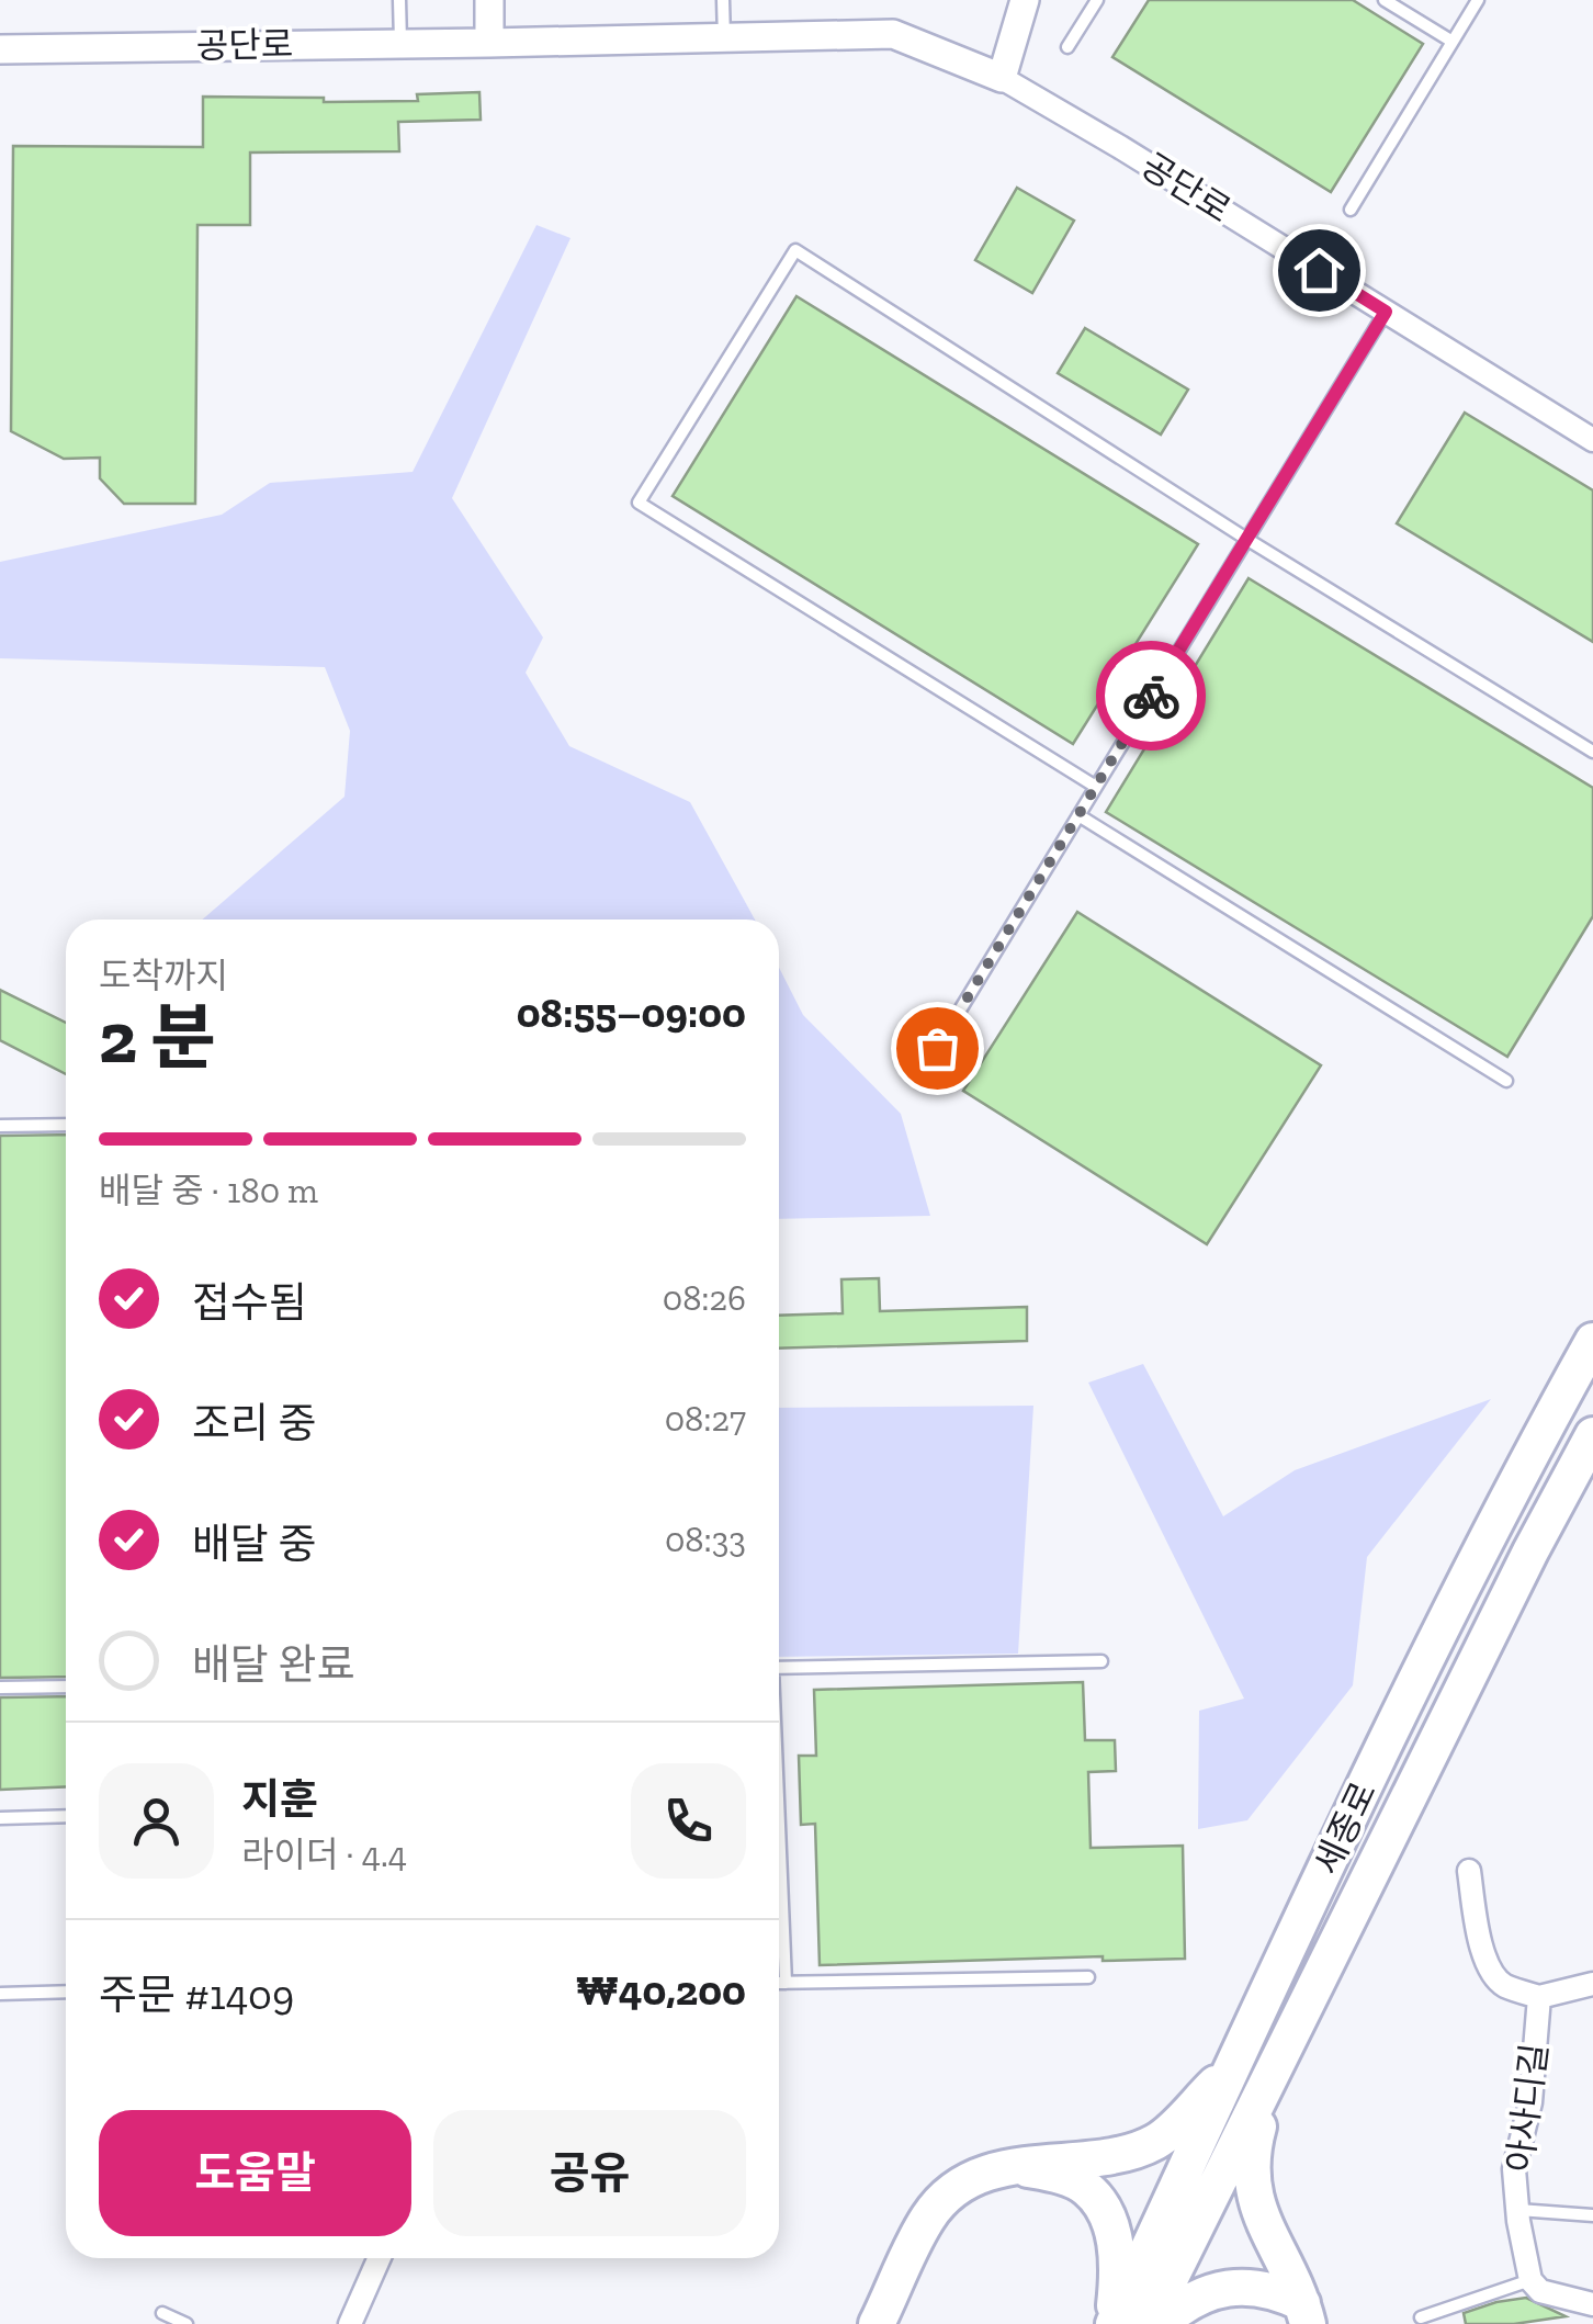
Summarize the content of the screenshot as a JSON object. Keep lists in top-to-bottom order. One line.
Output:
{"streets":{"highway":["세종로"],"street":["공단로","아사디길"]},"page":{"heading":["2 분","도착까지","08:55–09:00"],"panel":["지훈","라이더 · 4.4","주문 #1409","₩40,200"],"bar":"배달 중 · 180 m","list":[["접수됨","08:26"],["조리 중","08:27"],["배달 중","08:33"],"배달 완료"],"buttons":["도움말","공유"]}}
